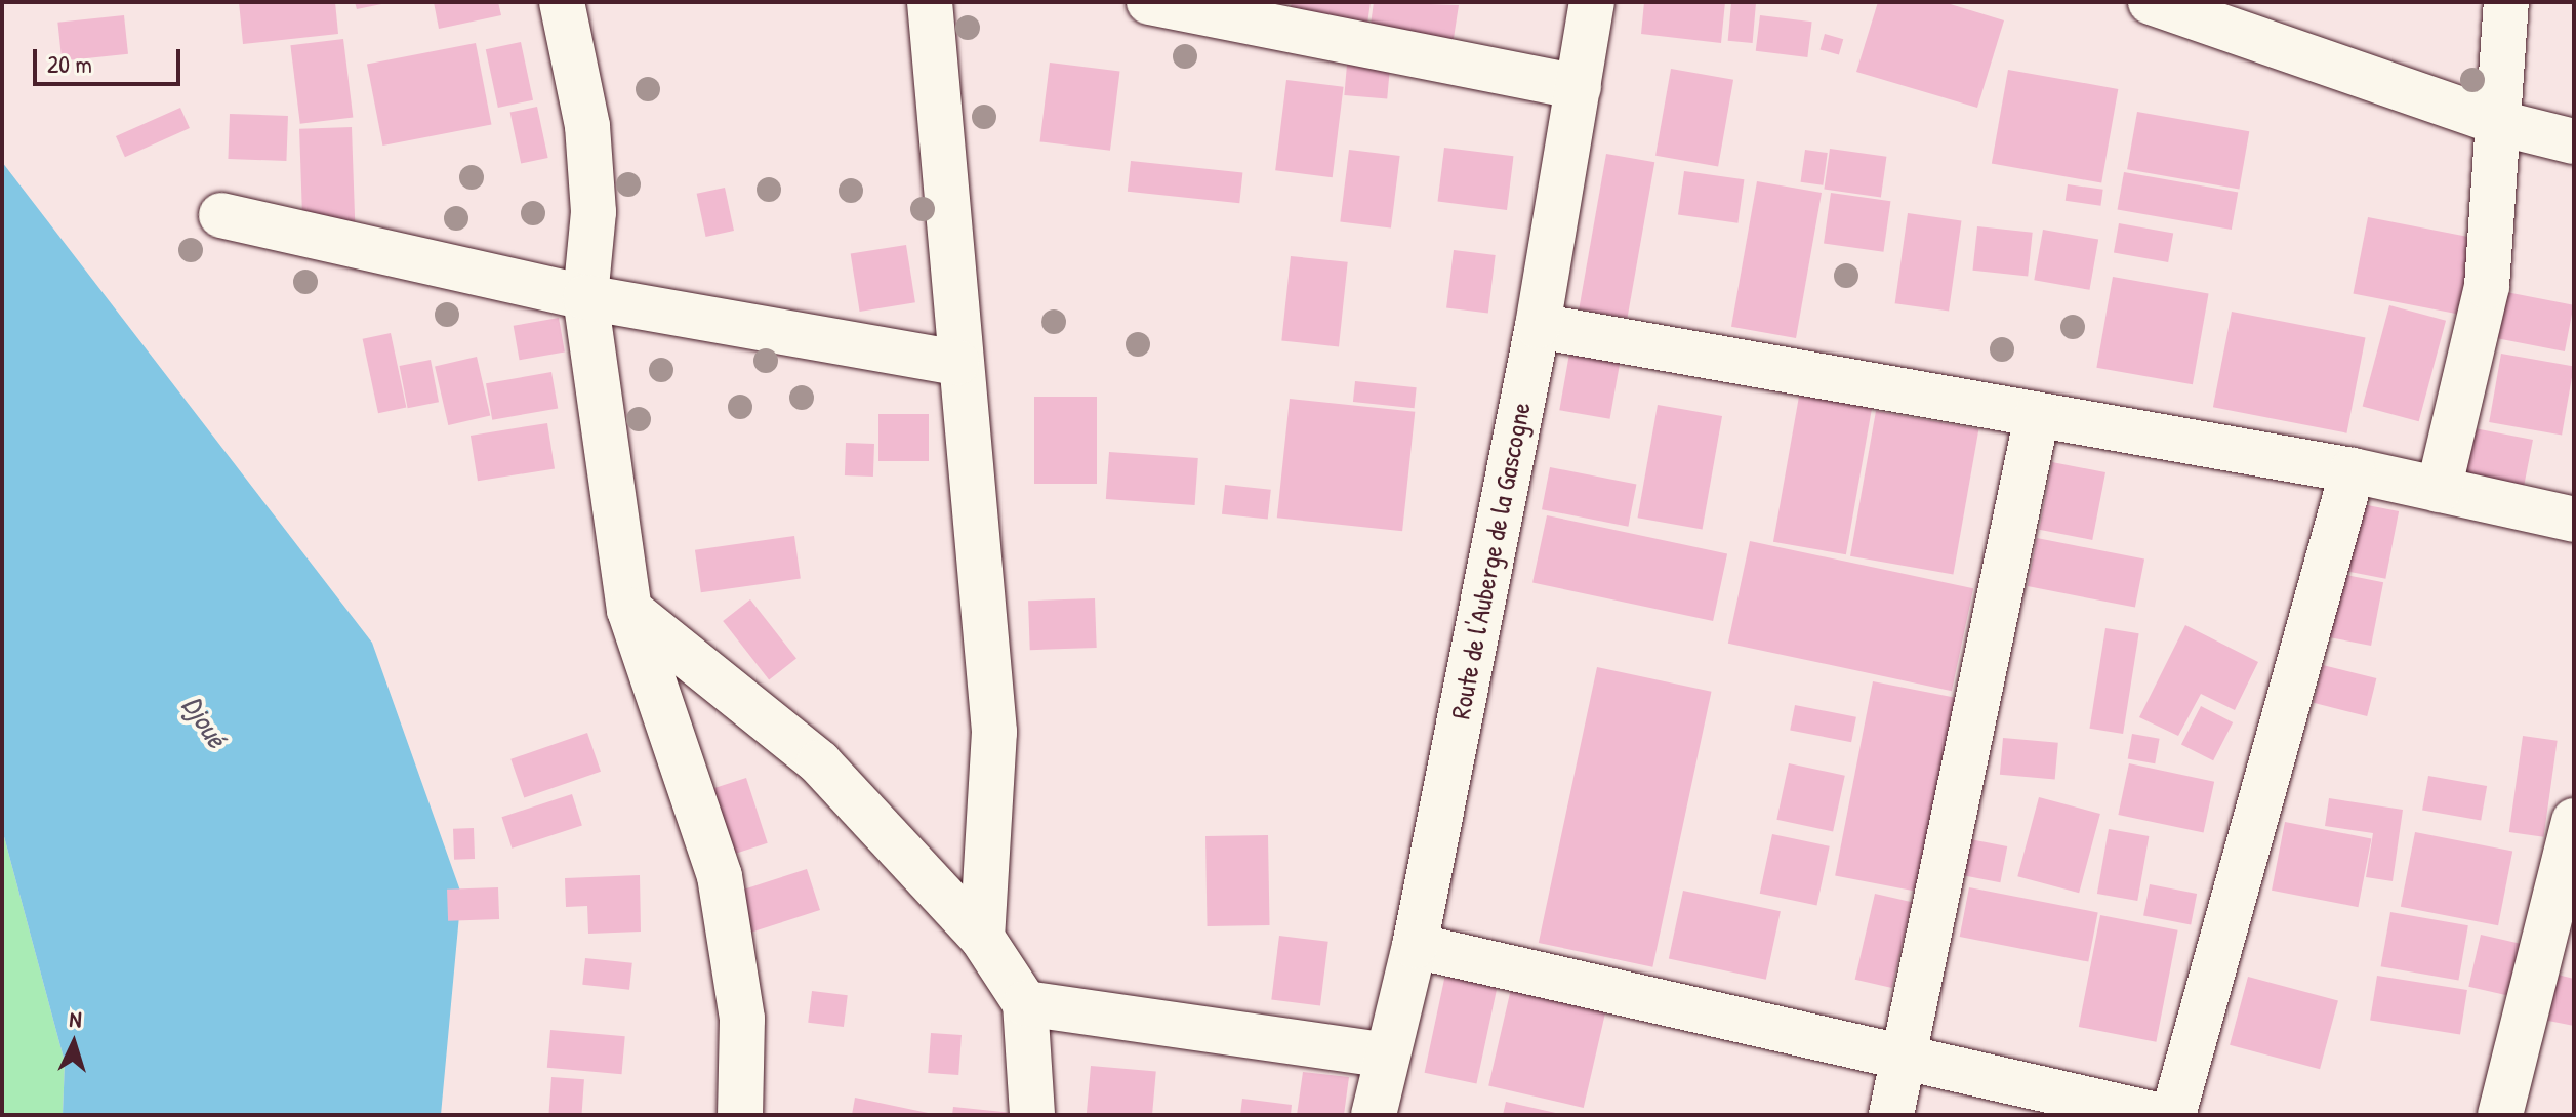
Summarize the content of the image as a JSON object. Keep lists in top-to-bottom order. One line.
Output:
{"streets":{"street":["Route de l'Auberge de la Gascogne"]},"water":["Djoué"],"scale_bar":"20 m","north":"top"}
